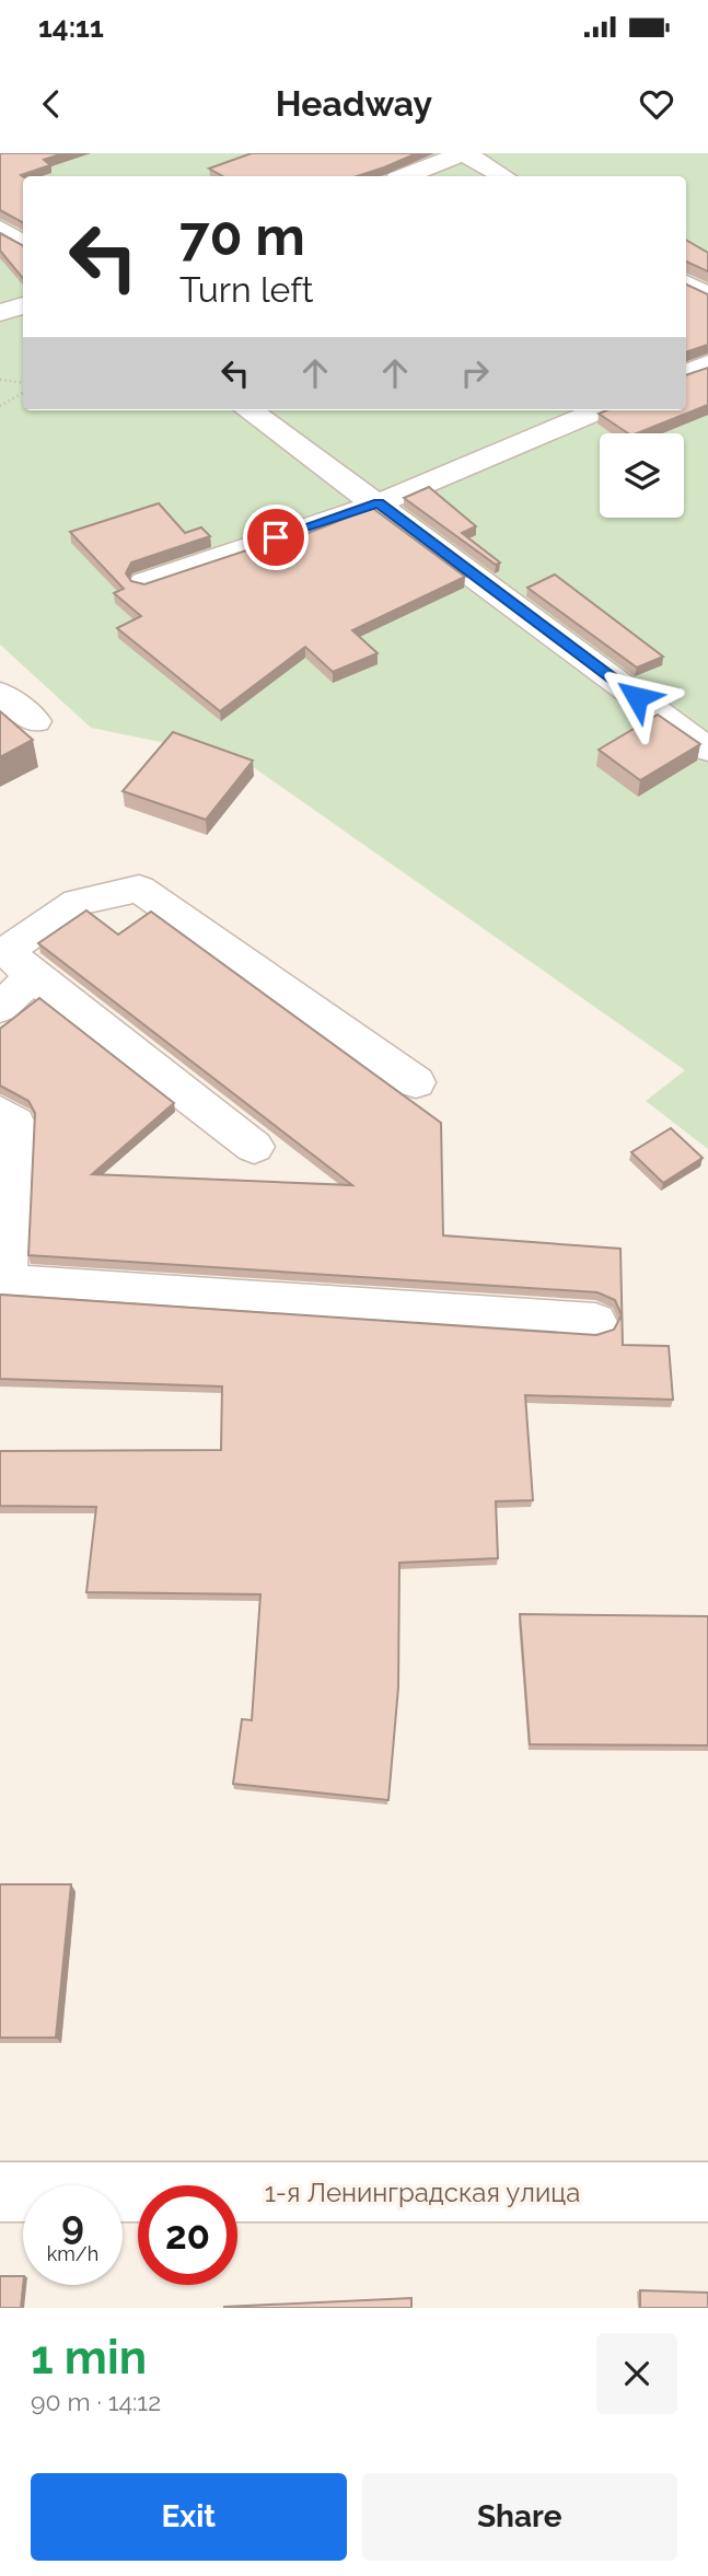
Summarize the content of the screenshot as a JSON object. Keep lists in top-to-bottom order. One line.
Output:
{"streets":{"street":["1-я Ленинградская улица"]},"page":{"status":"14:11","header":"Headway","turn":["70 m","Turn left"],"speed":"9 km/h","limit":"20","heading":["1 min","90 m · 14:12"],"buttons":["Exit","Share"]}}
